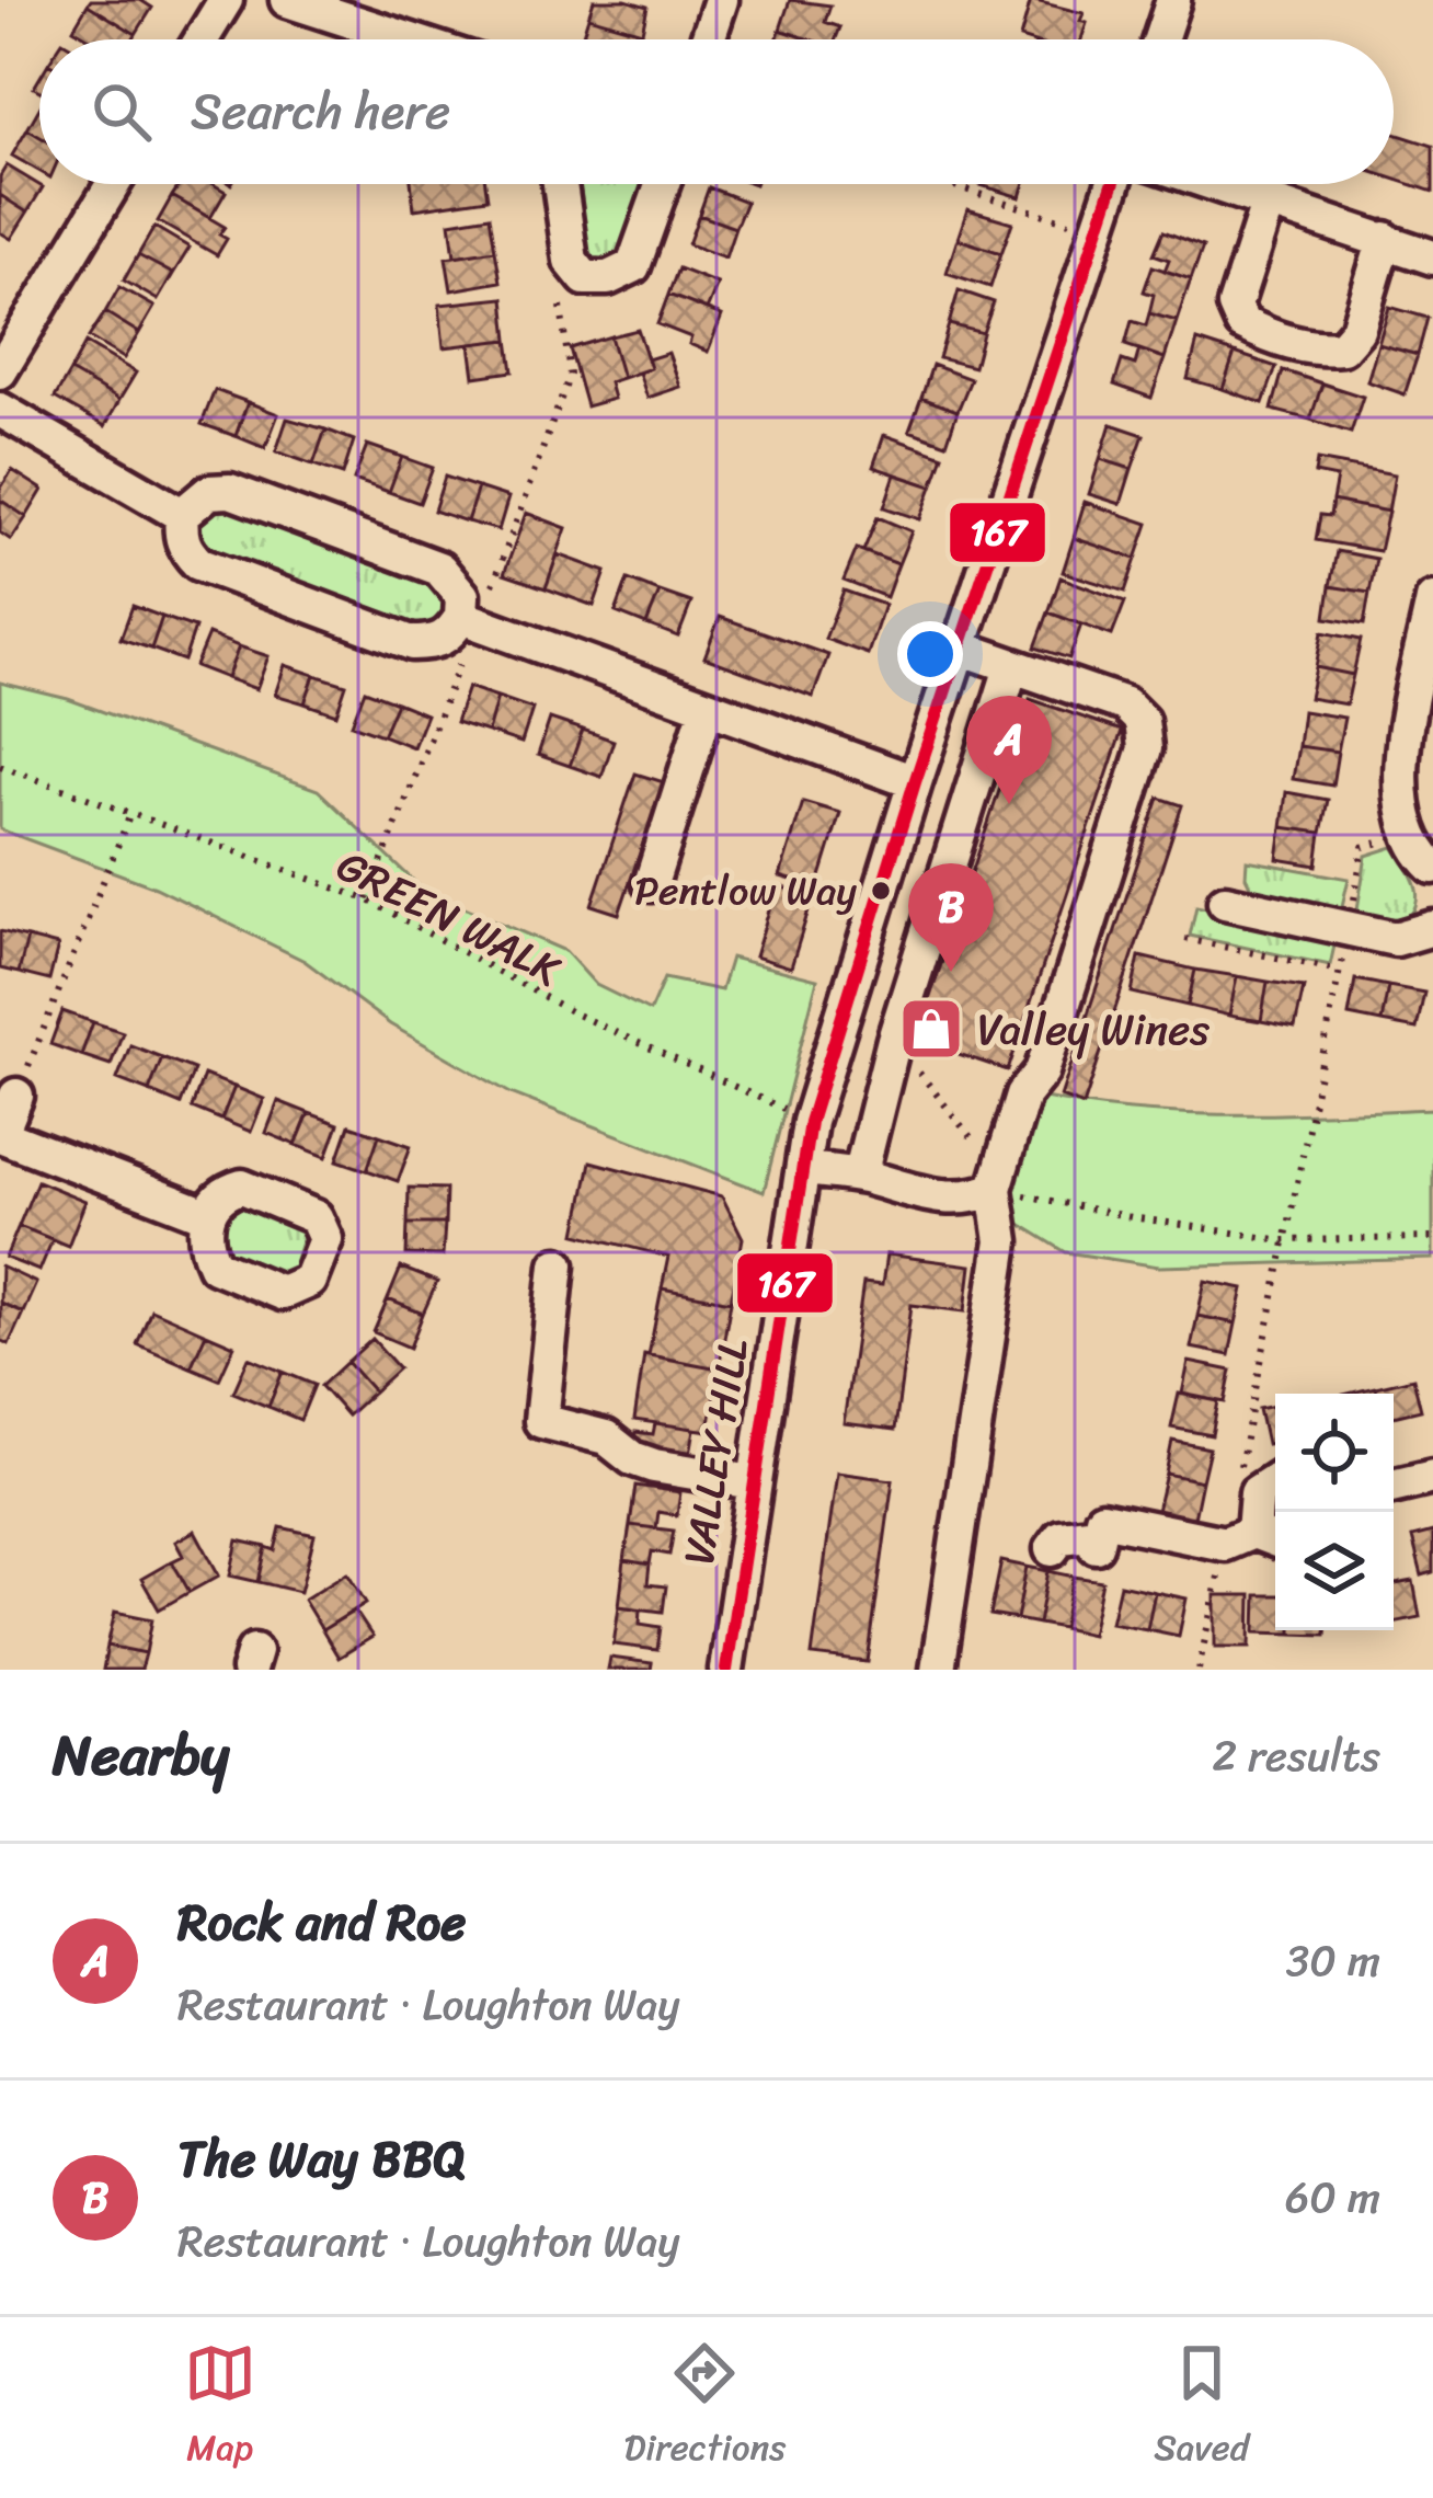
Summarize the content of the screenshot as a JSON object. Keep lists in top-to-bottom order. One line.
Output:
{"streets":{"street":["VALLEY HILL"],"path":["GREEN WALK"]},"places":{"other":["Pentlow Way"],"shop":["Valley Wines"]},"lines":["transit line 167"],"page":{"search":"Search here","pins":["A","B"],"heading":["Nearby","2 results"],"list":[{"mark":"A","name":"Rock and Roe","note":"Restaurant · Loughton Way","value":"30 m"},{"mark":"B","name":"The Way BBQ","note":"Restaurant · Loughton Way","value":"60 m"}],"nav":["Map","Directions","Saved"]}}
